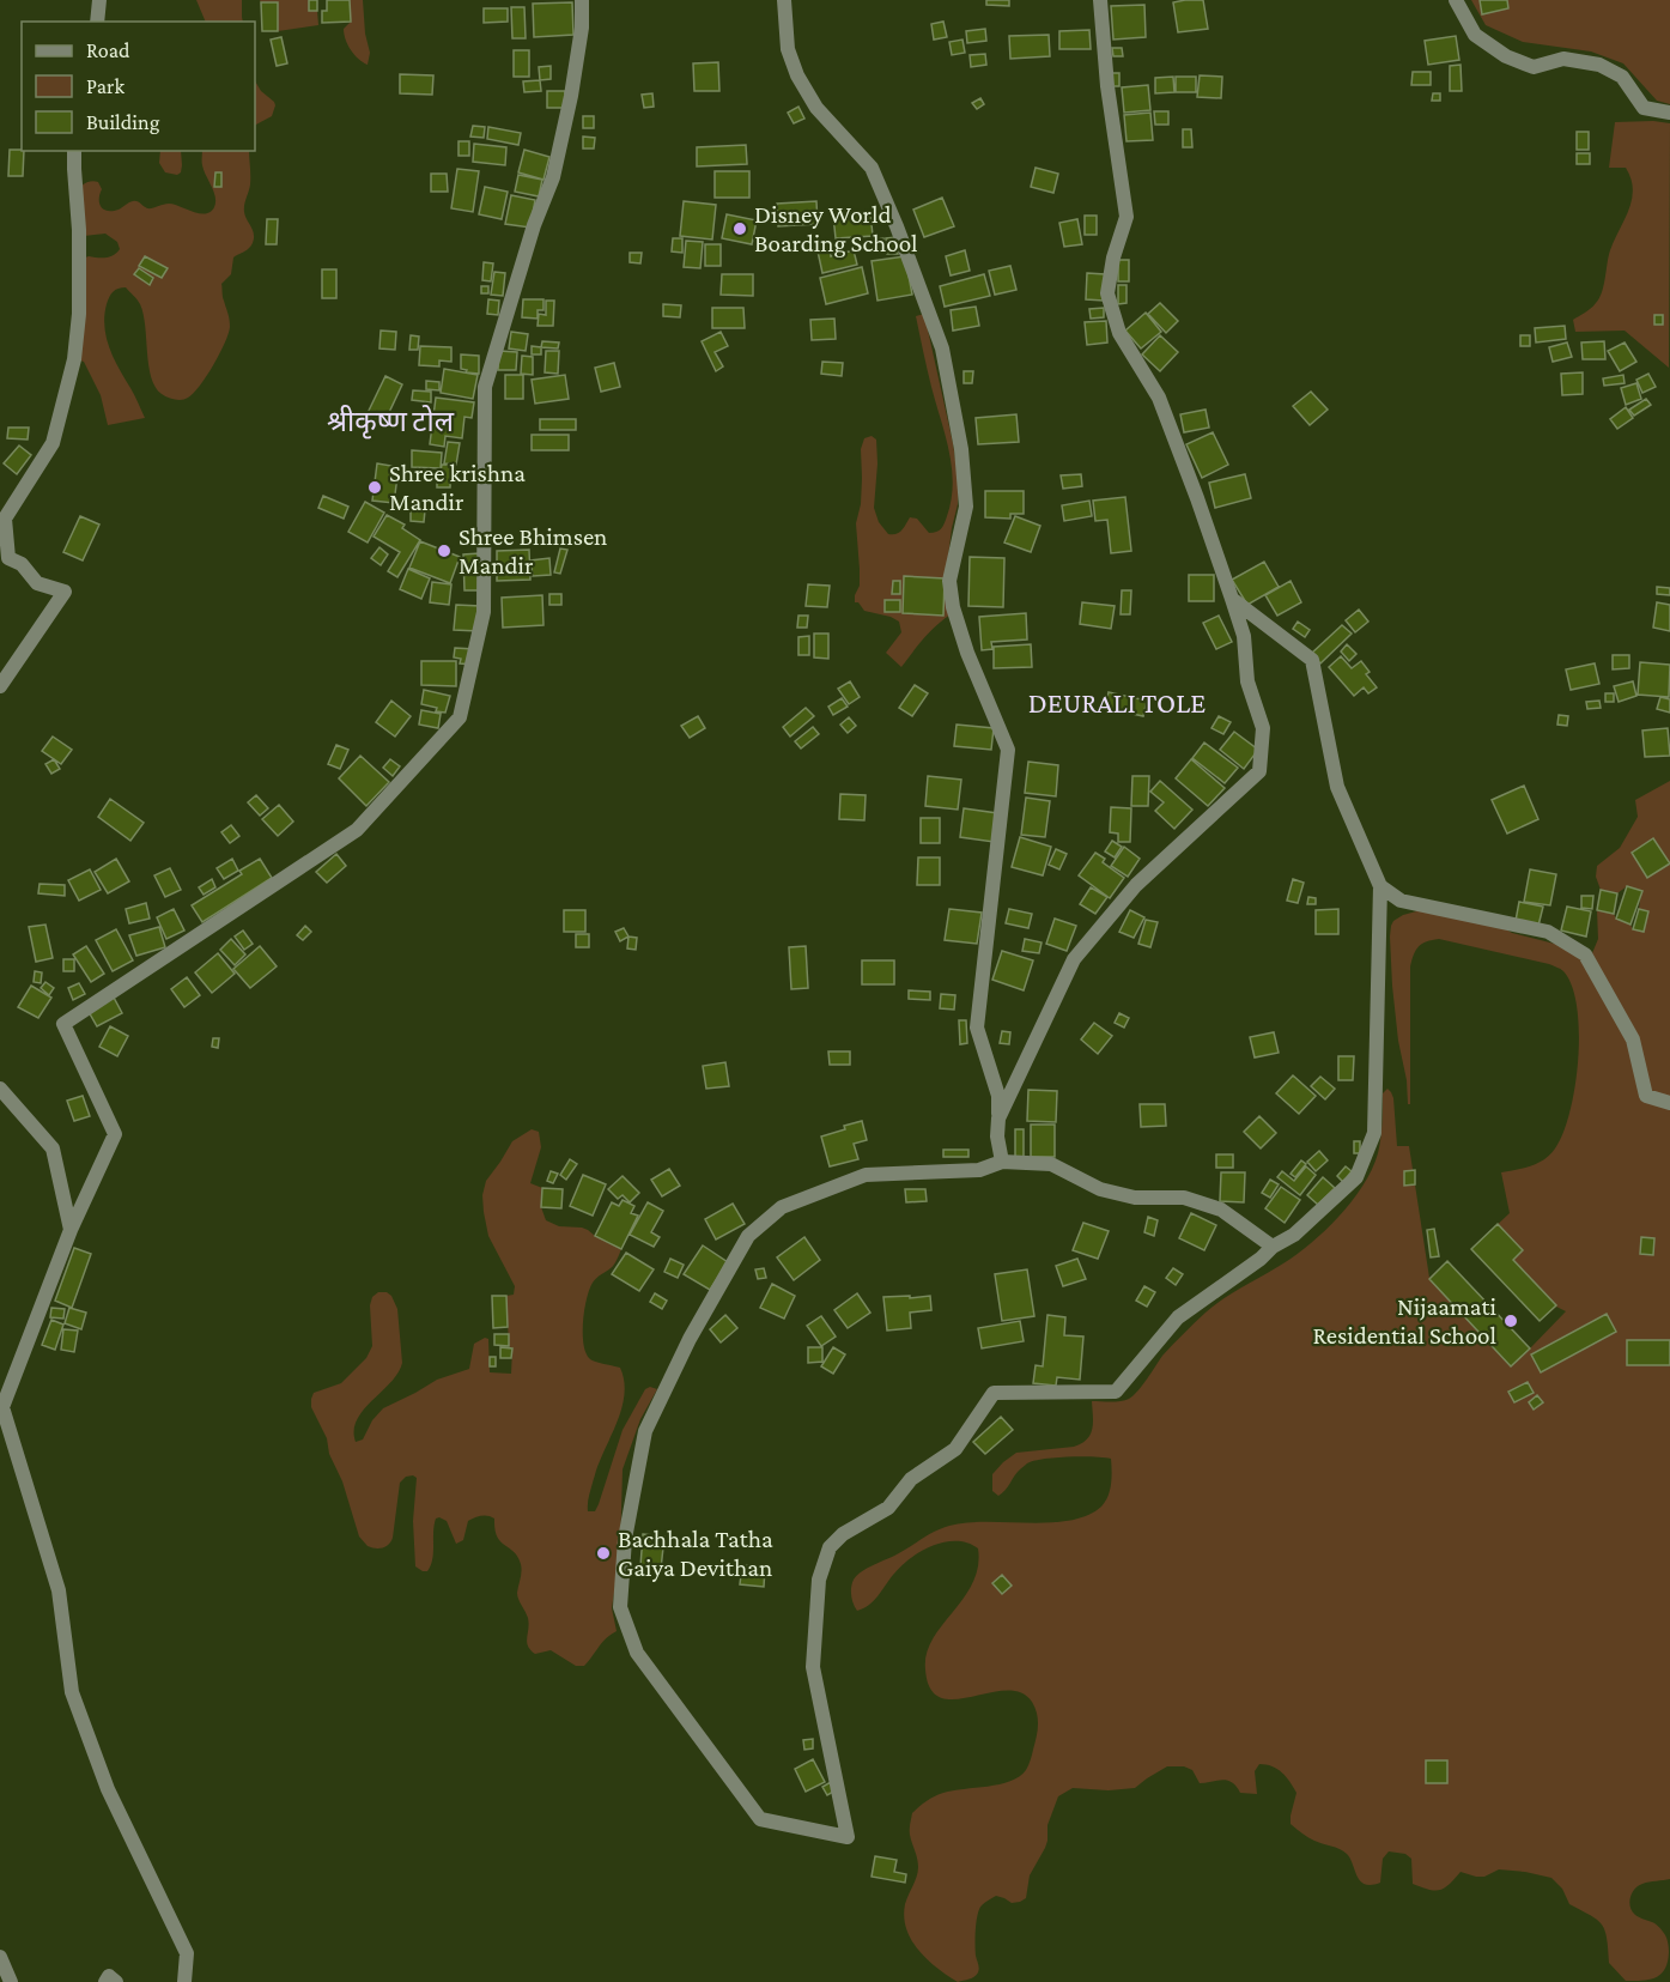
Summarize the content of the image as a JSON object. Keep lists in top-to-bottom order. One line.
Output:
{"districts":["श्रीकृष्ण टोल","DEURALI TOLE"],"places":["Disney World Boarding School","Shree krishna Mandir","Shree Bhimsen Mandir","Nijaamati Residential School","Bachhala Tatha Gaiya Devithan"],"legend":["Road","Park","Building"]}
